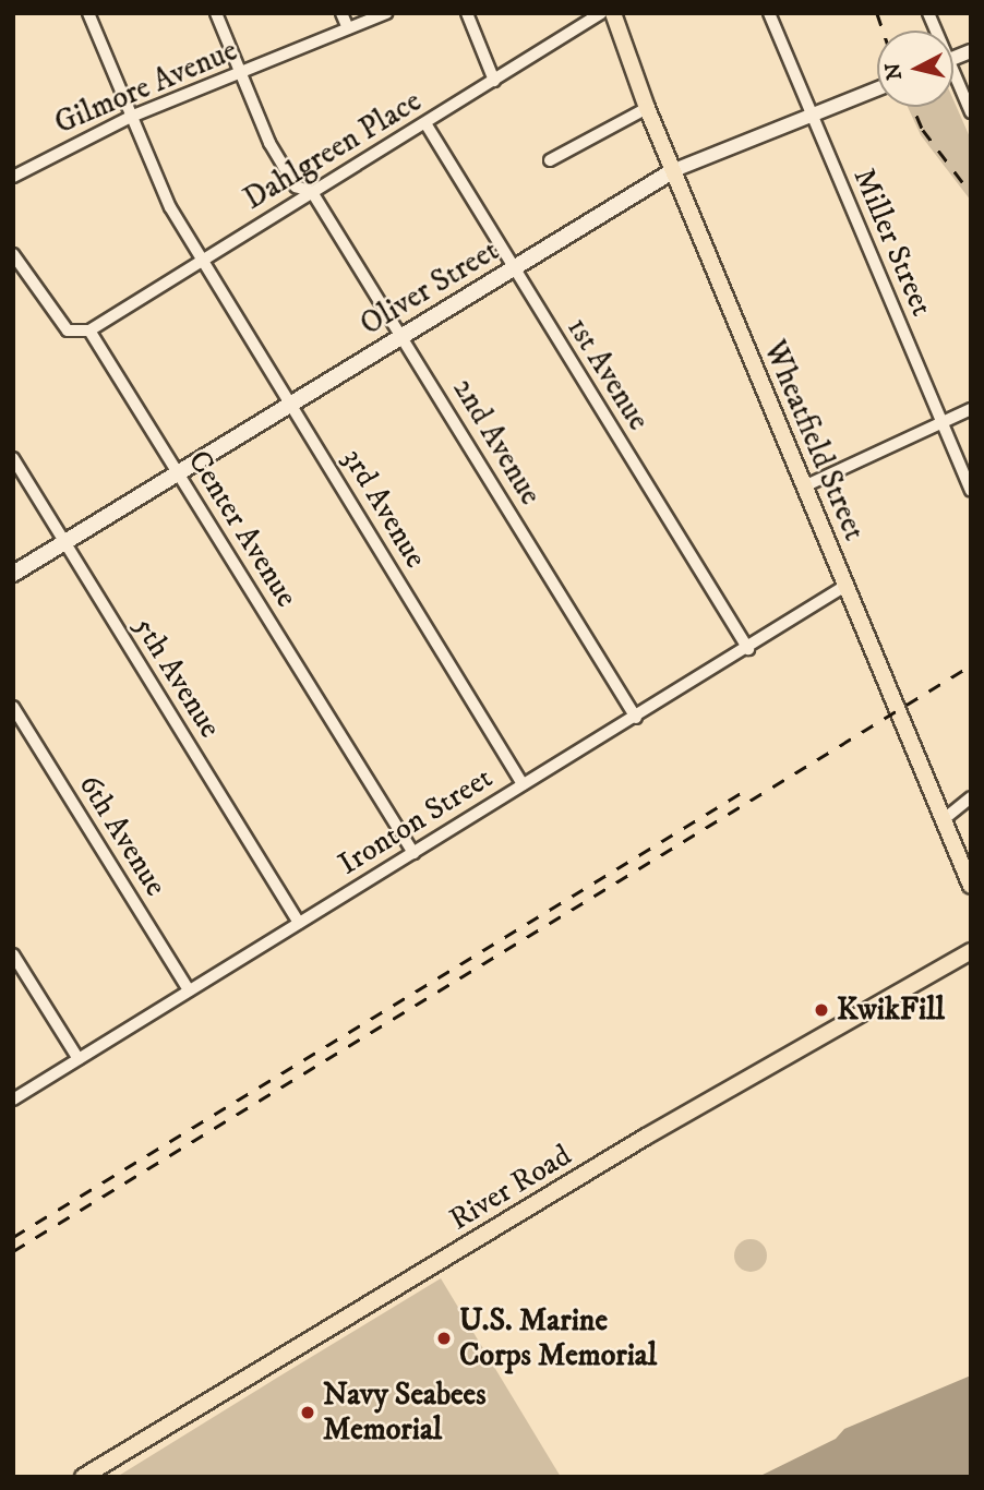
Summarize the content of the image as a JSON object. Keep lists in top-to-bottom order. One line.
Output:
{"streets":{"main road":["Oliver Street","Wheatfield Street","River Road"],"street":["Gilmore Avenue","Dahlgreen Place","Miller Street","1st Avenue","2nd Avenue","3rd Avenue","Center Avenue","5th Avenue","Ironton Street","6th Avenue"]},"crossings":[["Gilmore Avenue","2nd Avenue"],["Gilmore Avenue","3rd Avenue"],["Dahlgreen Place","1st Avenue"],["Dahlgreen Place","2nd Avenue"],["Dahlgreen Place","3rd Avenue"],["Dahlgreen Place","Center Avenue"],["Miller Street","Oliver Street"],["Oliver Street","1st Avenue"],["Oliver Street","Wheatfield Street"],["Oliver Street","2nd Avenue"],["Oliver Street","3rd Avenue"],["Oliver Street","Center Avenue"],["Oliver Street","5th Avenue"],["1st Avenue","Ironton Street"],["Wheatfield Street","Ironton Street"],["2nd Avenue","Ironton Street"],["3rd Avenue","Ironton Street"],["Center Avenue","Ironton Street"],["5th Avenue","Ironton Street"],["Ironton Street","6th Avenue"]],"places":["KwikFill","U.S. Marine Corps Memorial","Navy Seabees Memorial"],"north":"left"}
